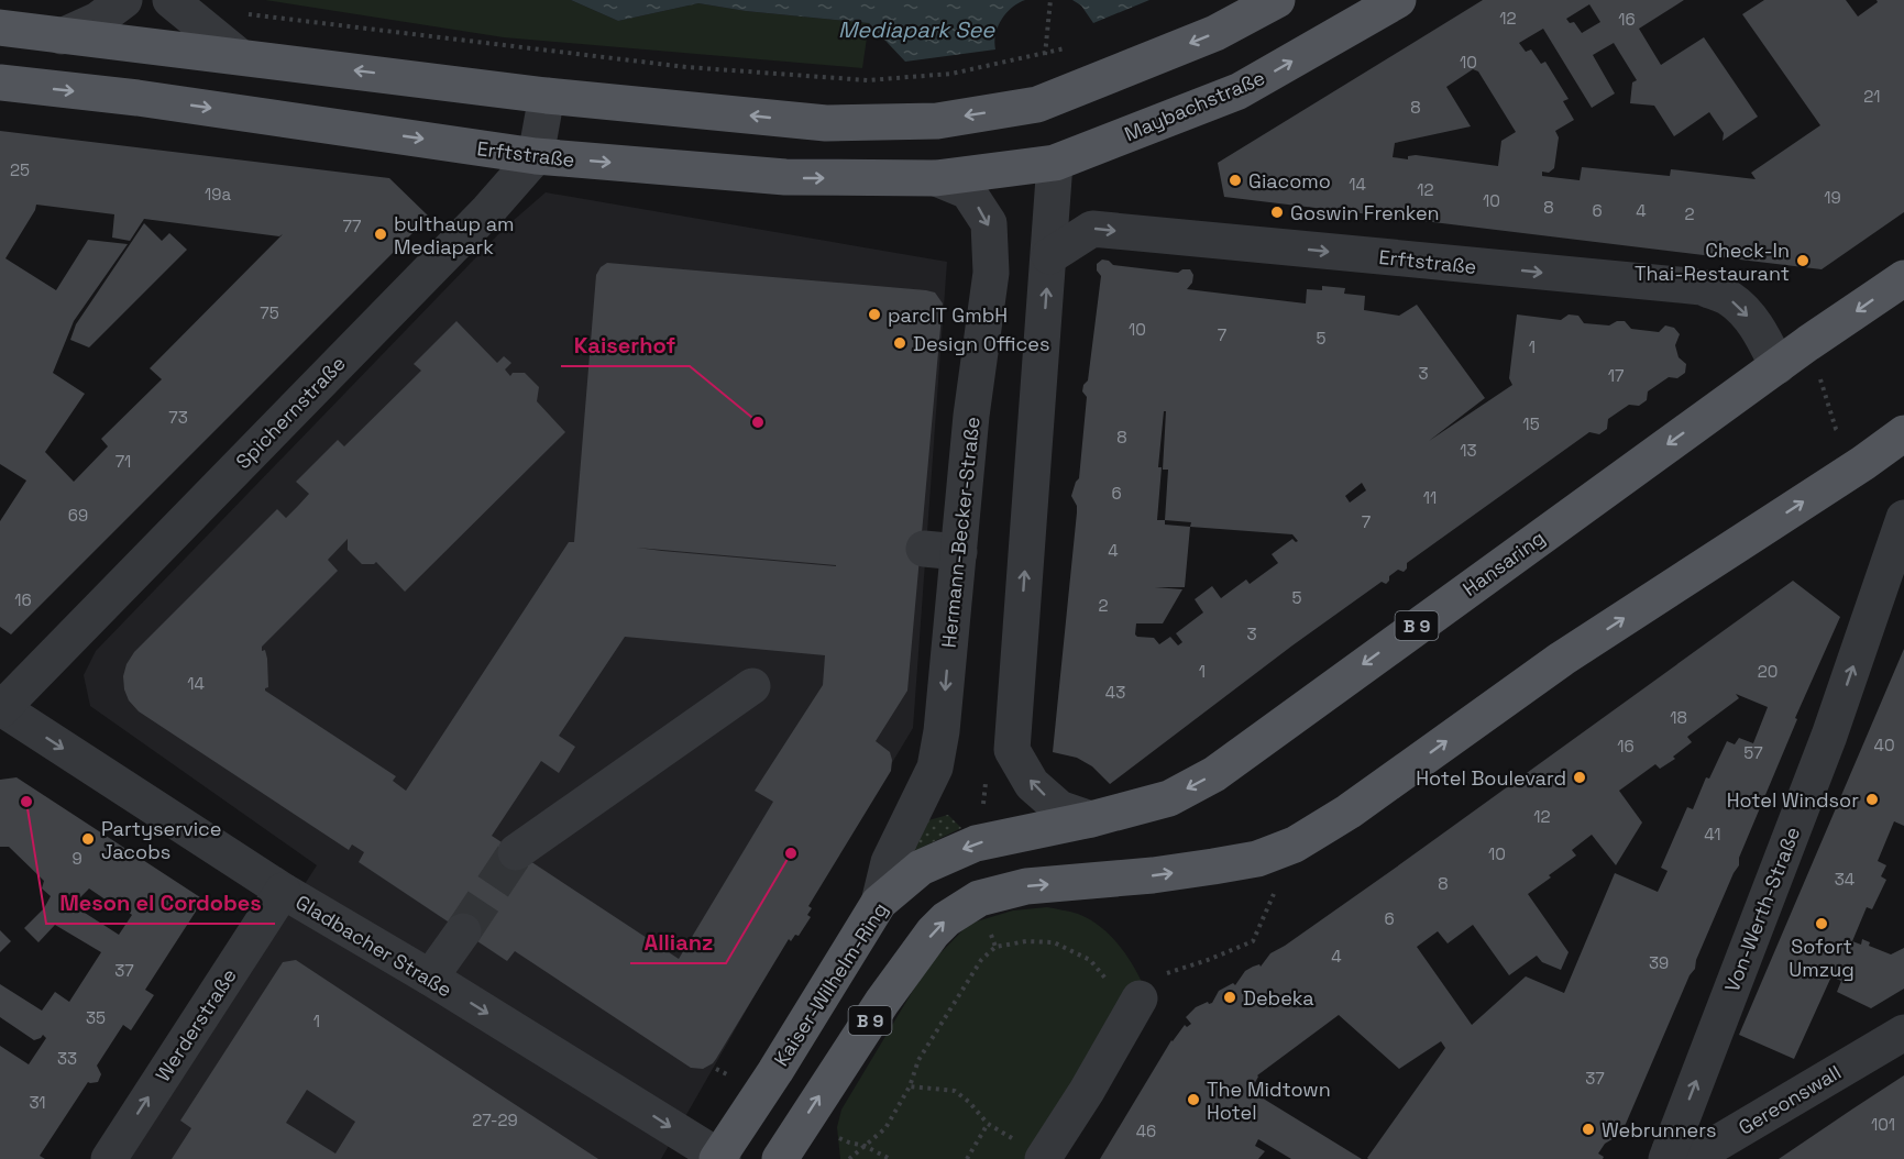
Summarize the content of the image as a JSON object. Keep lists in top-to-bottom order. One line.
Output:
{"streets":{"main road":["Maybachstraße","Erftstraße","Hansaring","B 9","Kaiser-Wilhelm-Ring"],"street":["Spichernstraße","Hermann-Becker-Straße","Von-Werth-Straße","Gladbacher Straße","Werderstraße","Gereonswall"]},"crossings":[["Maybachstraße","Erftstraße"],["Erftstraße","Spichernstraße"],["Erftstraße","Hermann-Becker-Straße"],["Erftstraße","Hansaring"],["Spichernstraße","Gladbacher Straße"],["Hermann-Becker-Straße","Kaiser-Wilhelm-Ring"],["Hansaring","Kaiser-Wilhelm-Ring"],["Von-Werth-Straße","Gereonswall"],["Gladbacher Straße","Kaiser-Wilhelm-Ring"],["Gladbacher Straße","Werderstraße"]],"one_way":["Von-Werth-Straße","Gladbacher Straße","Werderstraße"],"water":["Mediapark See"],"places":["Giacomo","Goswin Frenken","bulthaup am Mediapark","Check-In Thai-Restaurant","parcIT GmbH","Design Offices","Kaiserhof","Hotel Boulevard","Hotel Windsor","Meson el Cordobes","Partyservice Jacobs","Allianz","Sofort Umzug","Debeka","The Midtown Hotel","Webrunners"],"house_numbers":["12","16","10","21","8","25","14","12","19a","19","10","8","6","4","2","77","75","10","7","5","1","3","17","73","15","8","13","71","6","11","69","7","4","5","16","2","3","1","20","14","43","18","40","16","57","12","41","10","9","34","8","6","4","39","37","35","1","33","37","31","27-29","101","46"]}
